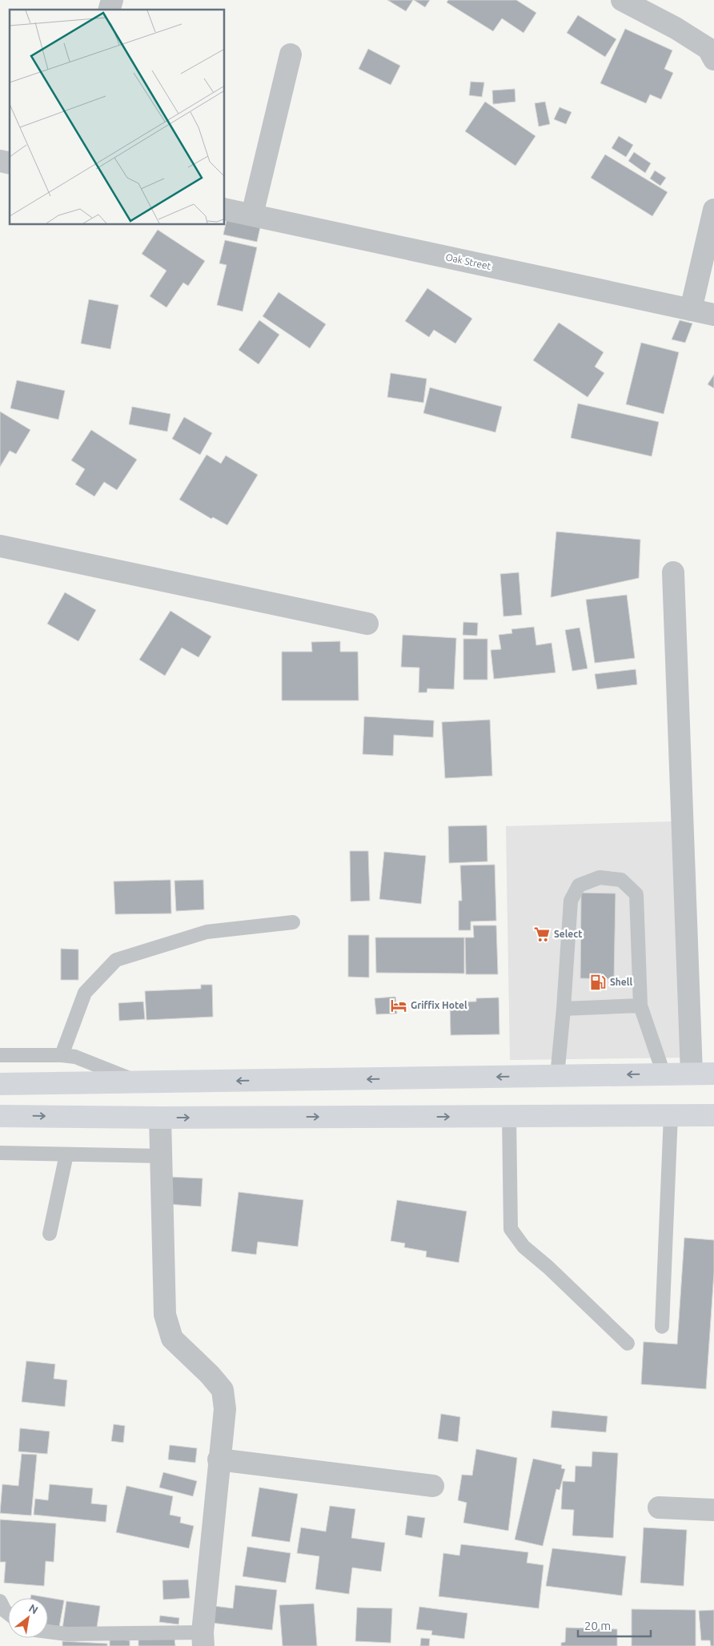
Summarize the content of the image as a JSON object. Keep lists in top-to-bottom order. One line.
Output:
{"streets":{"street":["Oak Street"]},"places":{"supermarket":["Select"],"fuel station":["Shell"],"hotel":["Griffix Hotel"]},"scale_bar":"20 m","north":"top right"}
